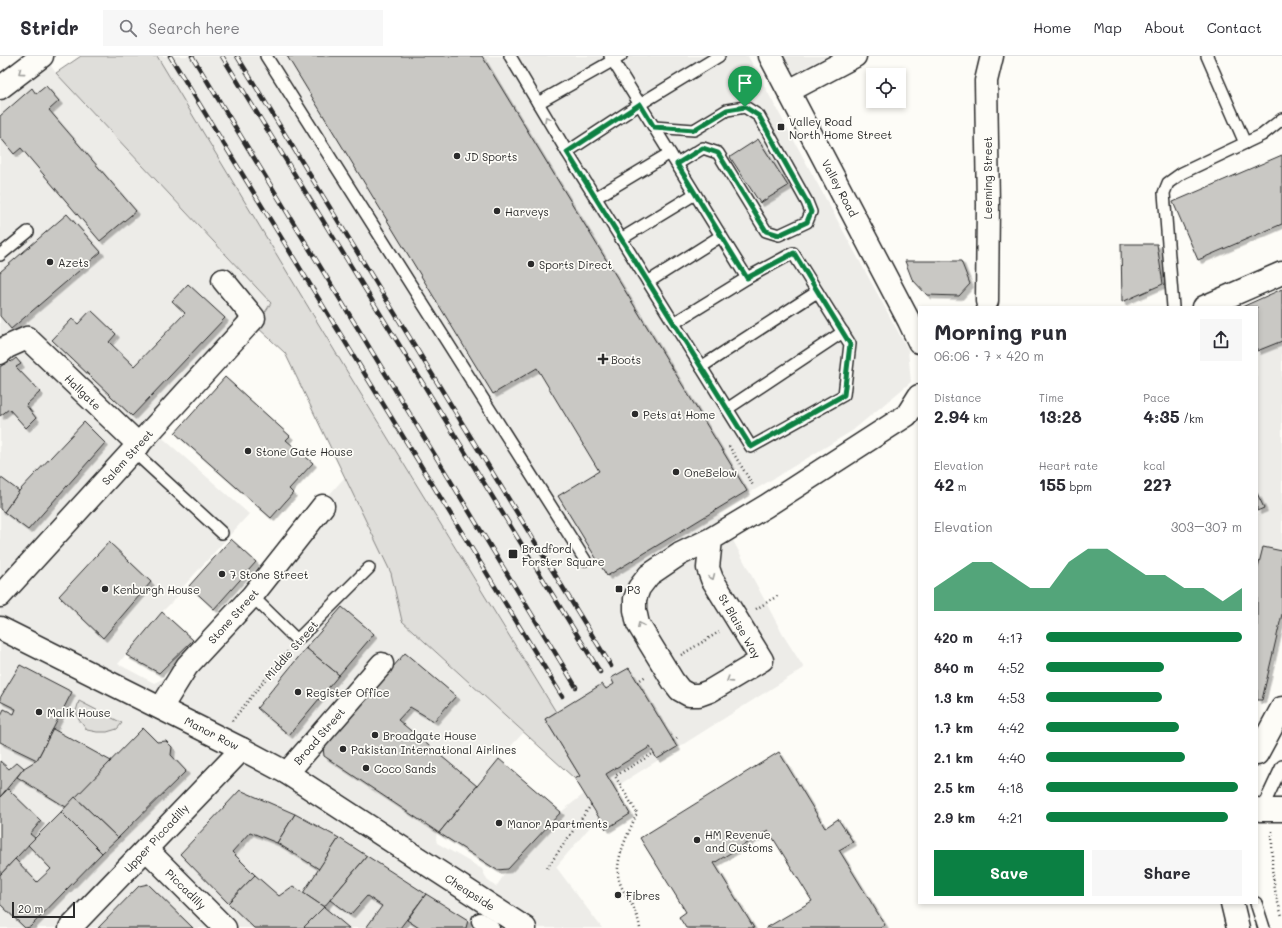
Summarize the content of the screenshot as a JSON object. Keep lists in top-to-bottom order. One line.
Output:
{"streets":{"street":["Leeming Street","Valley Road","Hallgate","Salem Street","Stone Street","St Blaise Way","Manor Row","Broad Street","Upper Piccadilly","Piccadilly","Cheapside"],"lane":["Middle Street"]},"crossings":[["Hallgate","Salem Street"],["Stone Street","Manor Row"],["Middle Street","Manor Row"],["Manor Row","Broad Street"],["Manor Row","Upper Piccadilly"],["Manor Row","Cheapside"],["Upper Piccadilly","Piccadilly"]],"places":{"transit":["Valley Road North Home Street","Bradford Forster Square","P3"],"other":["JD Sports","Harveys","Azets","Sports Direct","Pets at Home","Stone Gate House","OneBelow","7 Stone Street","Kenburgh House","Register Office","Malik House","Broadgate House","Pakistan International Airlines","Coco Sands","Manor Apartments","HM Revenue and Customs","Fibres"],"health":["Boots"]},"scale_bar":"20 m","page":{"header":"Stridr","search":"Search here","nav":["Home","Map","About","Contact"],"heading":["Morning run","06:06 · 7 × 420 m"],"stats":[["Distance","2.94 km"],["Time","13:28"],["Pace","4:35 /km"],["Elevation","42 m"],["Heart rate","155 bpm"],["kcal","227"]],"chart":["Elevation","303–307 m"],"list":[{"name":"420 m","note":"4:17"},{"name":"840 m","note":"4:52"},{"name":"1.3 km","note":"4:53"},{"name":"1.7 km","note":"4:42"},{"name":"2.1 km","note":"4:40"},{"name":"2.5 km","note":"4:18"},{"name":"2.9 km","note":"4:21"}],"buttons":["Save","Share"],"scale":"20 m"}}
